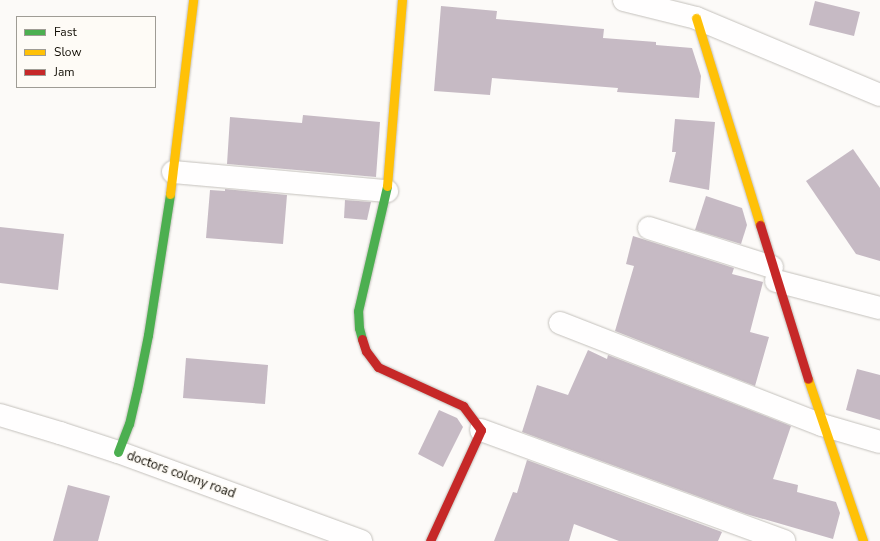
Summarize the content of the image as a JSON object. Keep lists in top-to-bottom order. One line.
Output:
{"streets":{"street":["doctors colony road"]},"legend":["Fast","Slow","Jam"]}
